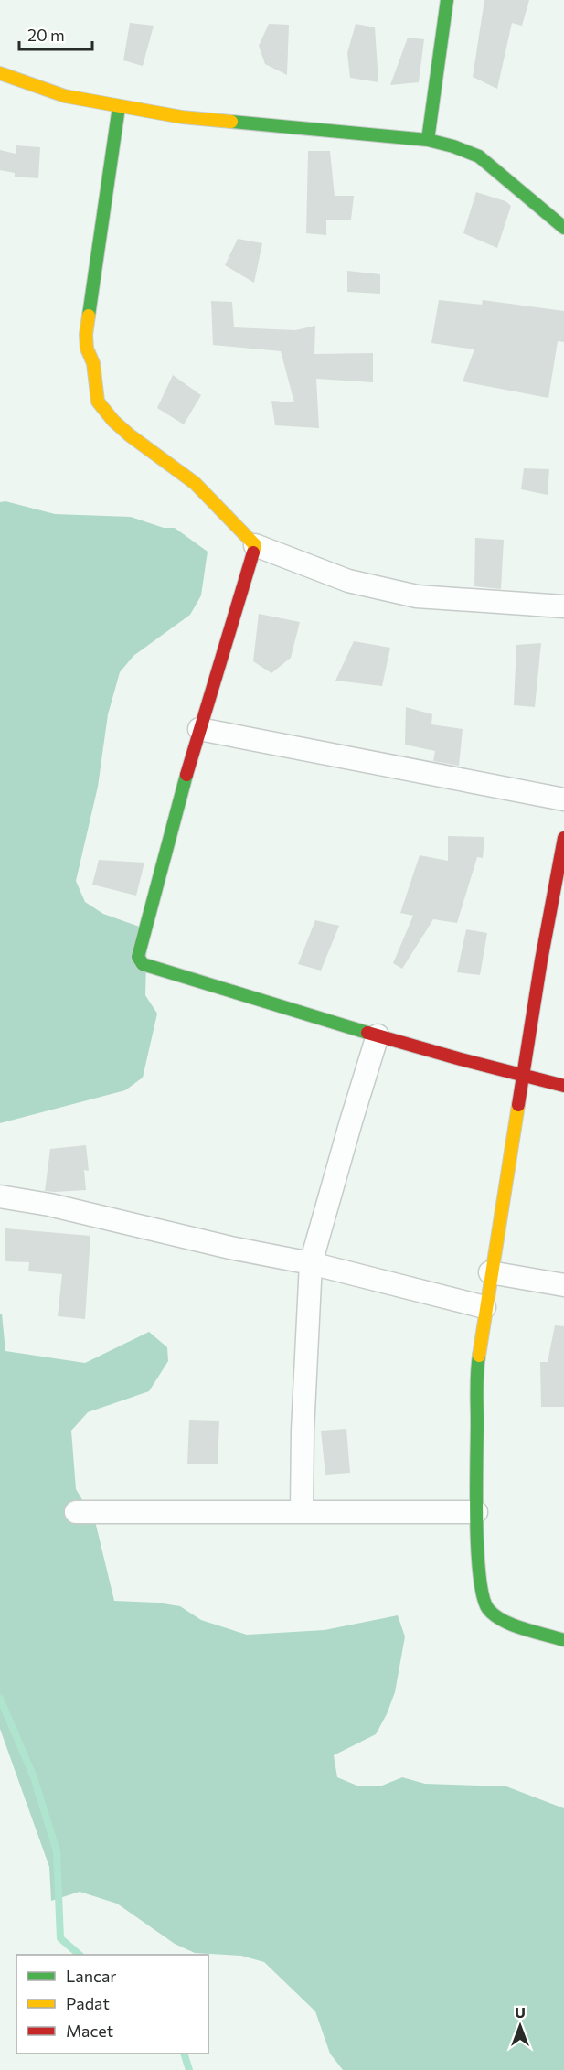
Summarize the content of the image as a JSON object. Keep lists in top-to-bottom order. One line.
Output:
{"legend":["Lancar","Padat","Macet"],"scale_bar":"20 m","north":"top"}
